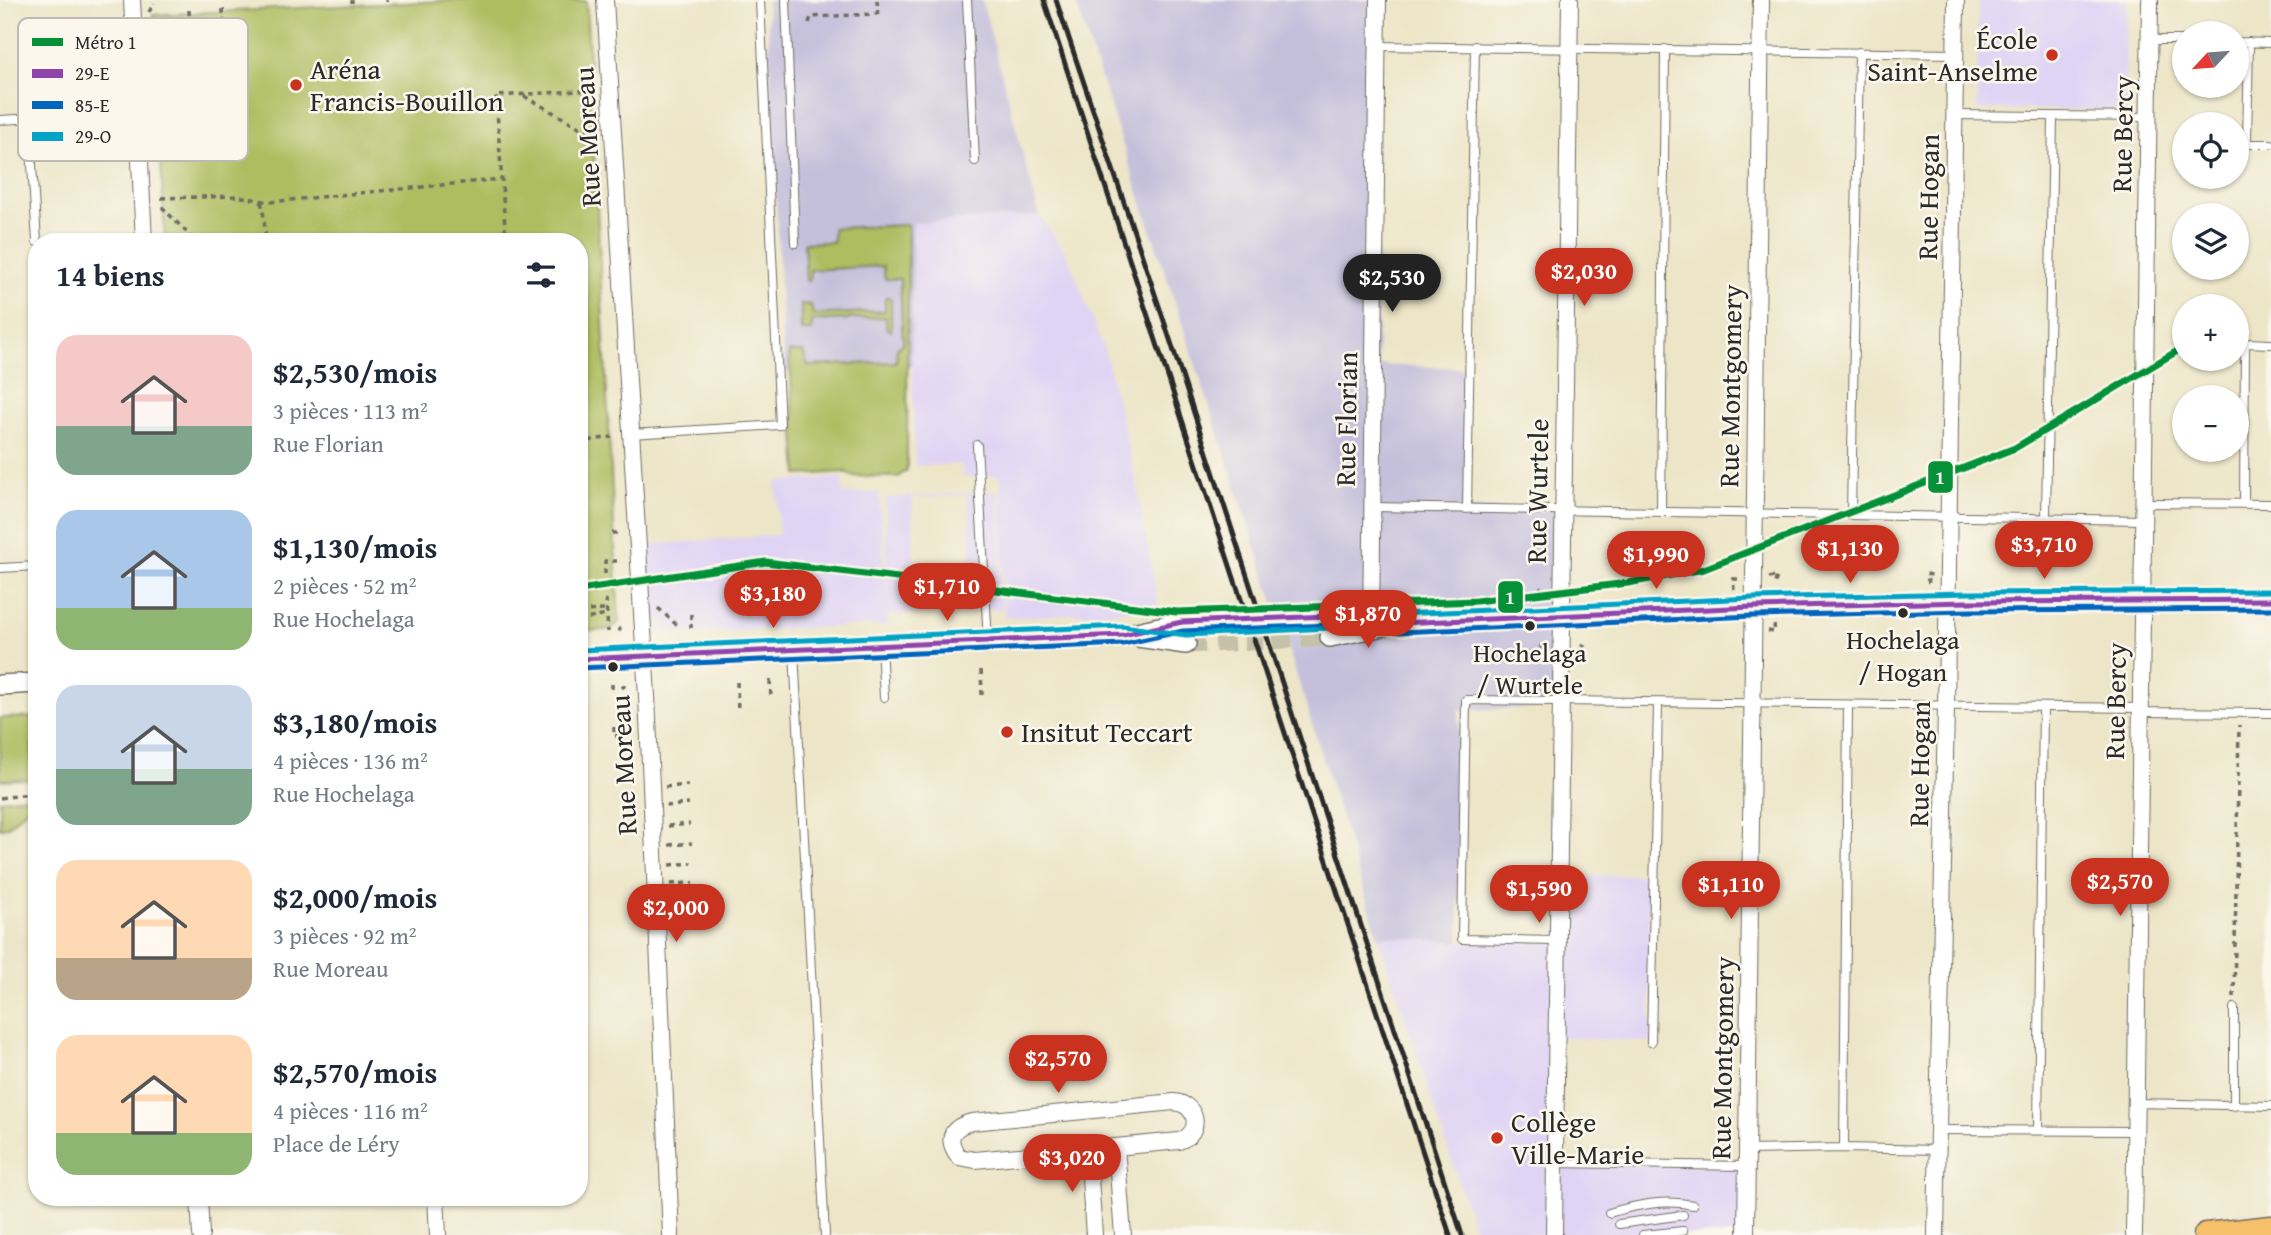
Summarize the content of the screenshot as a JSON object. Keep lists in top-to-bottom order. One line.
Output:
{"streets":{"street":["Rue Bercy","Rue Moreau","Rue Hogan","Rue Montgomery","Rue Florian","Rue Wurtele"]},"places":["École Saint-Anselme","Aréna Francis-Bouillon","Hochelaga / Hogan","Hochelaga / Wurtele","Insitut Teccart","Collège Ville-Marie"],"lines":["metro line 1","transit line 29-O","transit line 29-E","transit line 85-E"],"legend":["Métro 1","29-E","85-E","29-O"],"north":"bottom left","page":{"map_buttons":["+","−"],"heading":"14 biens","price":["$2,030","$2,530","$3,710","$1,130","$1,990","$1,710","$3,180","$1,870","$2,570","$1,110","$1,590","$2,000","$2,570","$3,020"],"list":[{"name":"$2,530/mois","note":"3 pièces · 113 m² · Rue Florian"},{"name":"$1,130/mois","note":"2 pièces · 52 m² · Rue Hochelaga"},{"name":"$3,180/mois","note":"4 pièces · 136 m² · Rue Hochelaga"},{"name":"$2,000/mois","note":"3 pièces · 92 m² · Rue Moreau"},{"name":"$2,570/mois","note":"4 pièces · 116 m² · Place de Léry"}]}}
